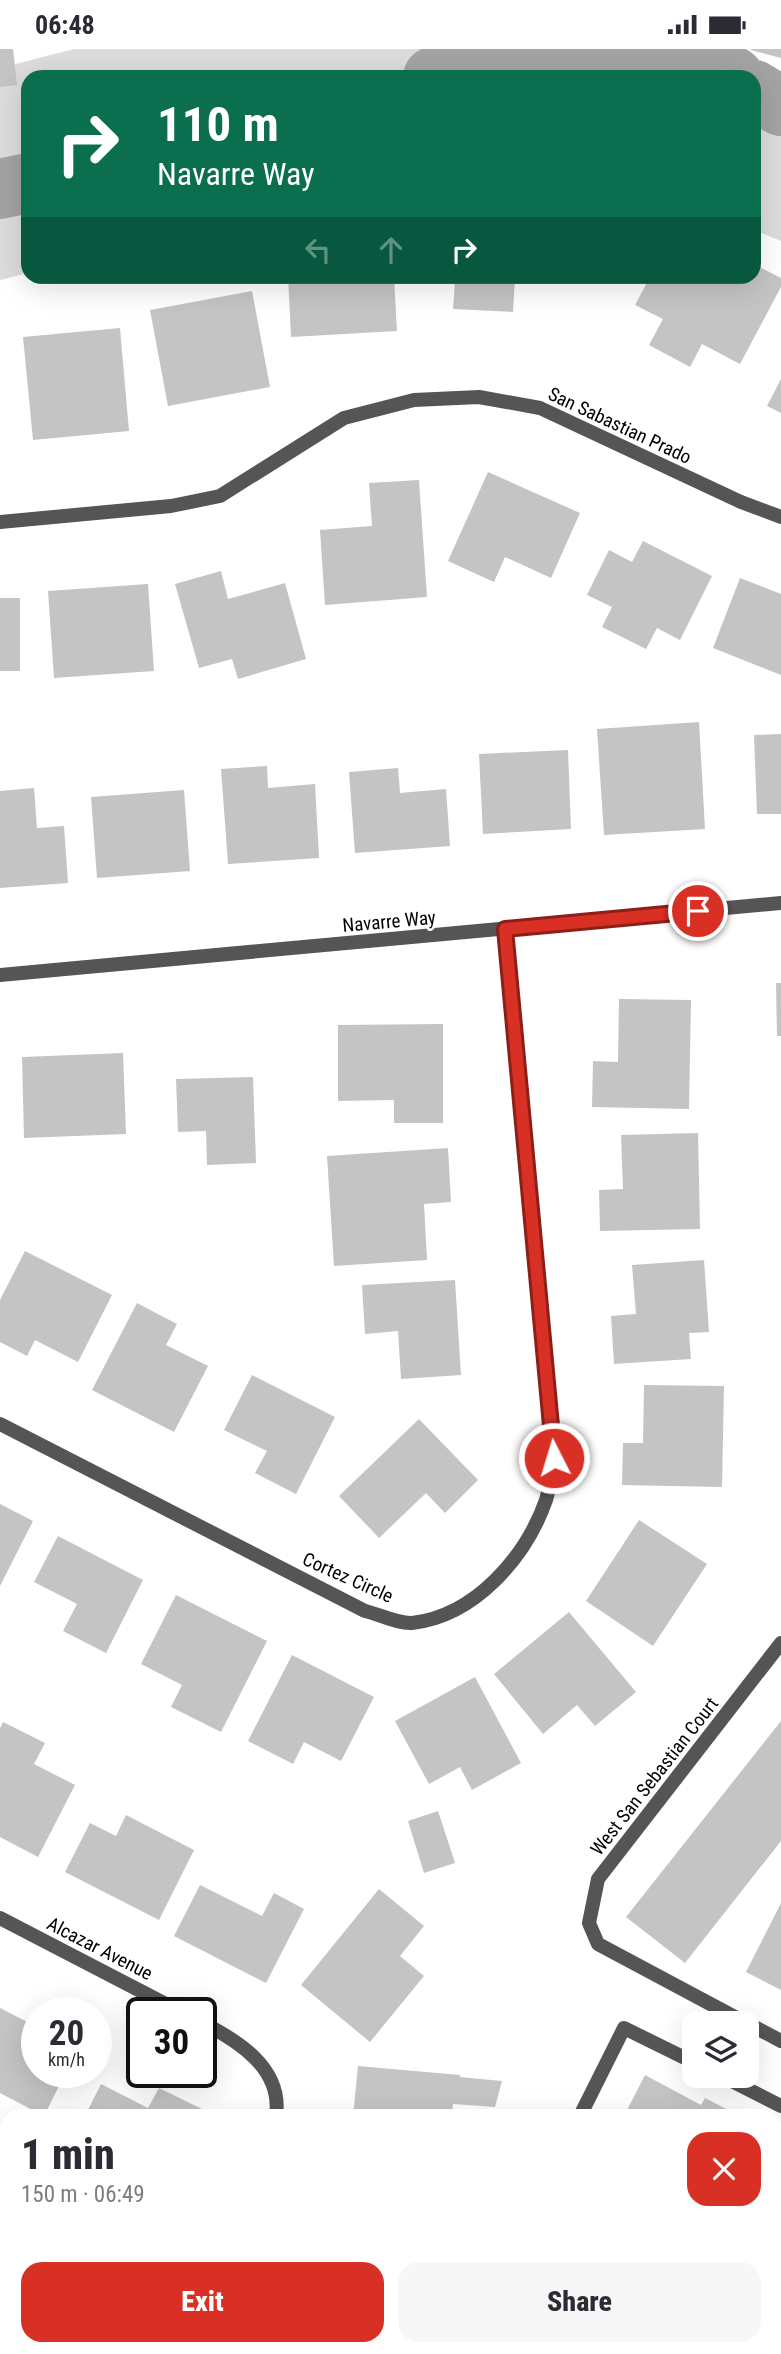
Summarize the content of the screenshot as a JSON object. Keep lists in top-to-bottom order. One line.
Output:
{"streets":{"street":["San Sabastian Prado","Navarre Way","Cortez Circle","West San Sebastian Court","Alcazar Avenue"]},"crossings":[["Navarre Way","Cortez Circle"]],"page":{"status":"06:48","turn":["110 m","Navarre Way"],"speed":"20 km/h","limit":"30","heading":["1 min","150 m · 06:49"],"buttons":["Exit","Share"]}}
